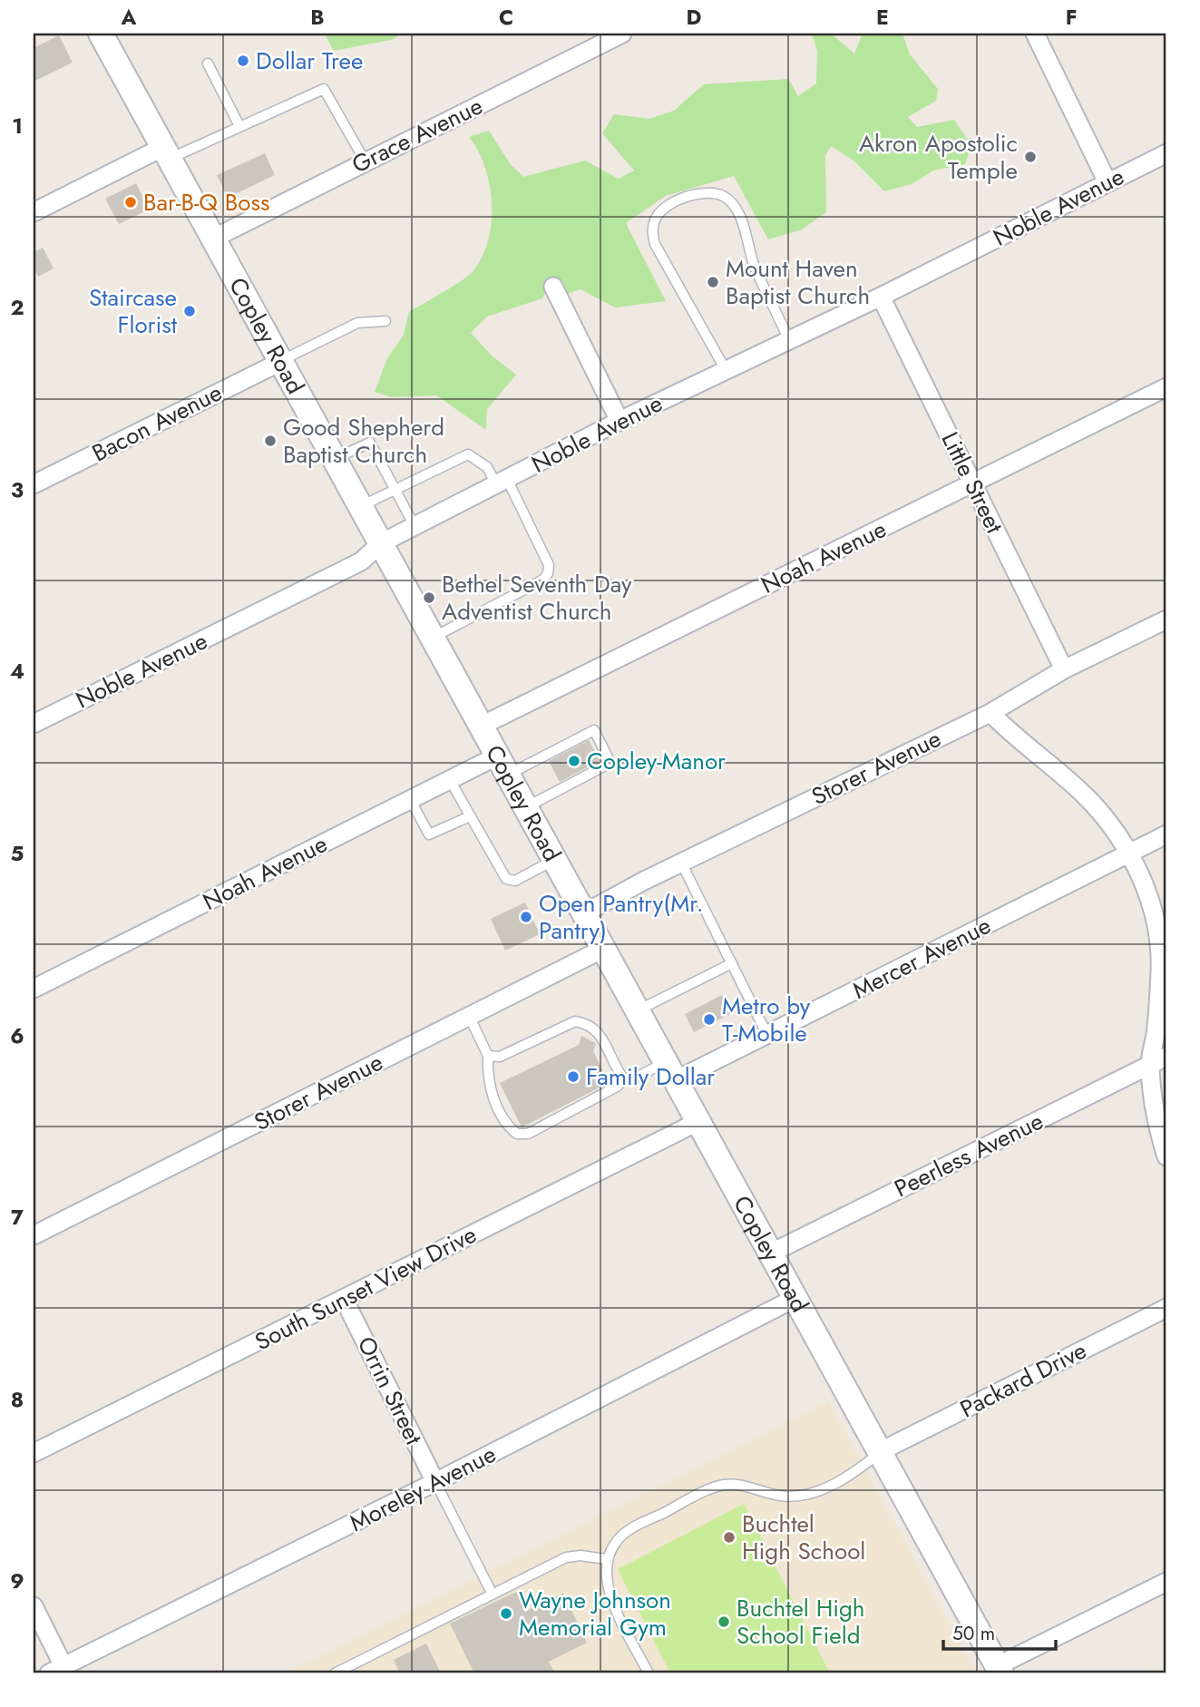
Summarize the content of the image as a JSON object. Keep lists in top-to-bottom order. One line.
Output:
{"streets":{"main road":["Copley Road"],"street":["Grace Avenue","Noble Avenue","Bacon Avenue","Little Street","Noah Avenue","Storer Avenue","Mercer Avenue","Peerless Avenue","South Sunset View Drive","Packard Drive","Orrin Street","Moreley Avenue"]},"crossings":[["Grace Avenue","Copley Road"],["Noble Avenue","Copley Road"],["Noble Avenue","Little Street"],["Copley Road","Bacon Avenue"],["Copley Road","Noah Avenue"],["Copley Road","Storer Avenue"],["Copley Road","Mercer Avenue"],["Copley Road","Peerless Avenue"],["Copley Road","South Sunset View Drive"],["Copley Road","Packard Drive"],["Copley Road","Moreley Avenue"],["Little Street","Noah Avenue"],["Little Street","Storer Avenue"],["South Sunset View Drive","Orrin Street"],["Orrin Street","Moreley Avenue"]],"places":["Dollar Tree","Akron Apostolic Temple","Bar-B-Q Boss","Mount Haven Baptist Church","Staircase Florist","Good Shepherd Baptist Church","Bethel Seventh Day Adventist Church","Copley-Manor","Open Pantry(Mr. Pantry)","Metro by T-Mobile","Family Dollar","Buchtel High School","Wayne Johnson Memorial Gym","Buchtel High School Field"],"scale_bar":"50 m","grid":{"columns":["A","B","C","D","E","F"],"rows":["1","2","3","4","5","6","7","8","9"]}}
